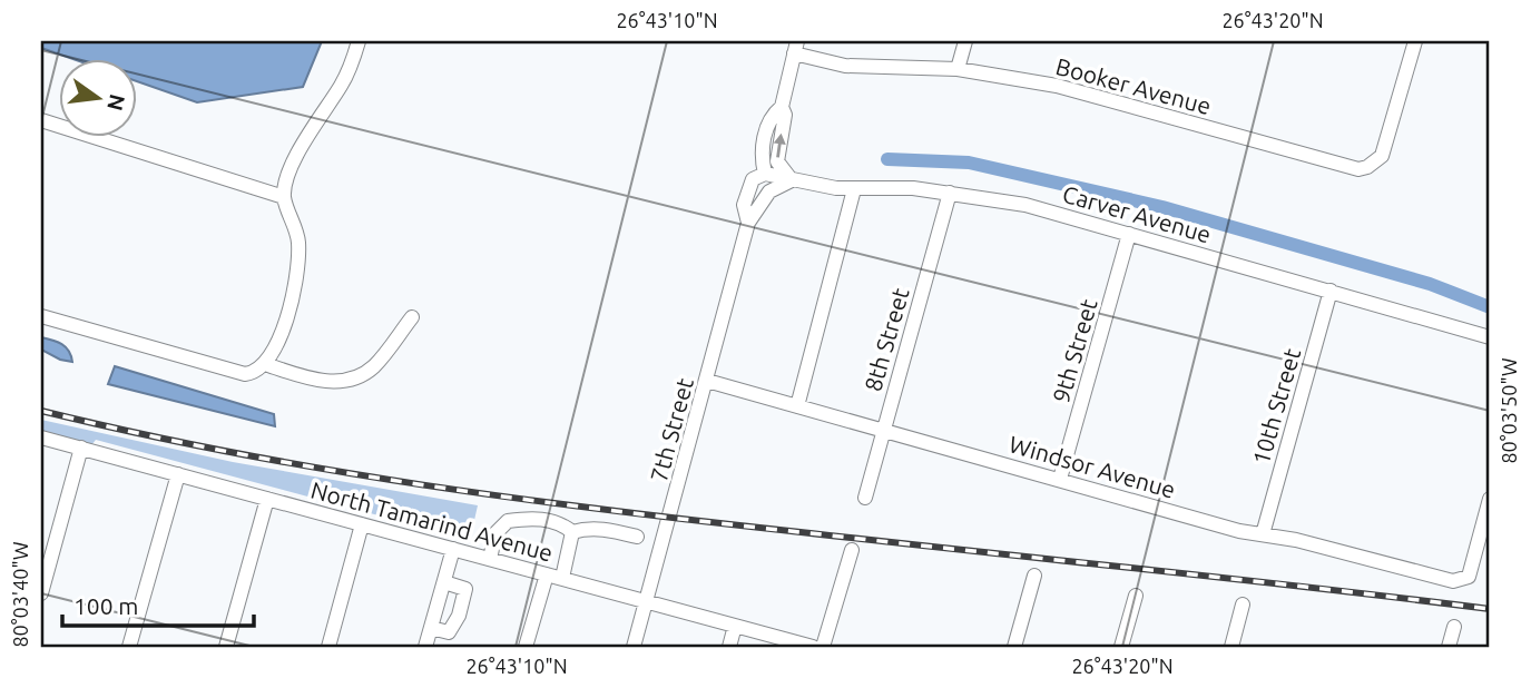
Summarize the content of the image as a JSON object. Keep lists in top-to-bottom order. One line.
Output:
{"streets":{"street":["Booker Avenue","Carver Avenue","8th Street","9th Street","10th Street","7th Street","Windsor Avenue","North Tamarind Avenue"]},"crossings":[["Carver Avenue","8th Street"],["Carver Avenue","9th Street"],["Carver Avenue","10th Street"],["Carver Avenue","7th Street"],["8th Street","Windsor Avenue"],["9th Street","Windsor Avenue"],["10th Street","Windsor Avenue"],["7th Street","Windsor Avenue"],["7th Street","North Tamarind Avenue"]],"scale_bar":"100 m","north":"right","coordinates":["26°43'10\"N","26°43'20\"N","80°03'50\"W","80°03'40\"W"]}
